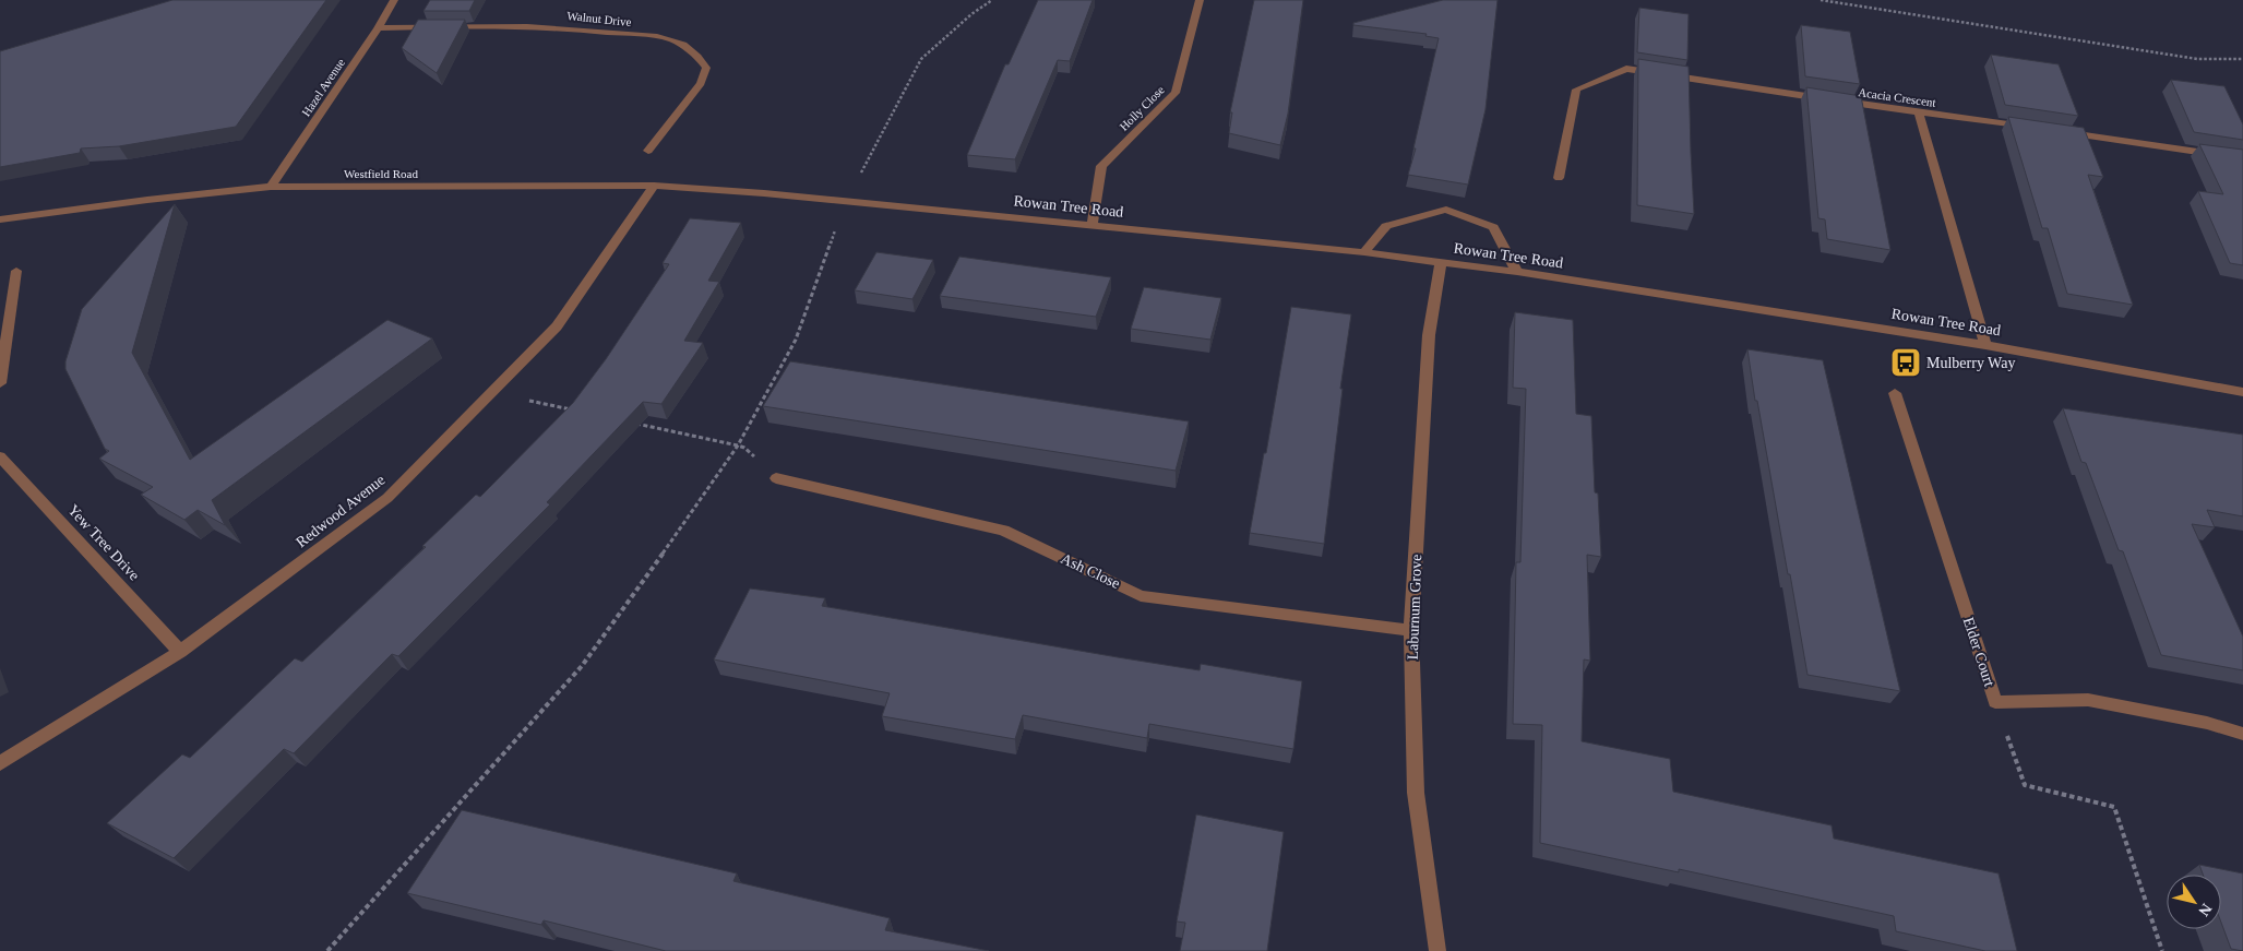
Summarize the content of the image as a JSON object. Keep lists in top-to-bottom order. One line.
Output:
{"streets":{"street":["Walnut Drive","Hazel Avenue","Acacia Crescent","Holly Close","Westfield Road","Rowan Tree Road","Redwood Avenue","Yew Tree Drive","Ash Close","Laburnum Grove","Elder Court"]},"crossings":[["Walnut Drive","Hazel Avenue"],["Hazel Avenue","Westfield Road"],["Holly Close","Rowan Tree Road"],["Westfield Road","Rowan Tree Road"],["Westfield Road","Redwood Avenue"],["Rowan Tree Road","Laburnum Grove"],["Redwood Avenue","Yew Tree Drive"],["Ash Close","Laburnum Grove"]],"places":{"bus stop":["Mulberry Way"]},"north":"bottom right"}
